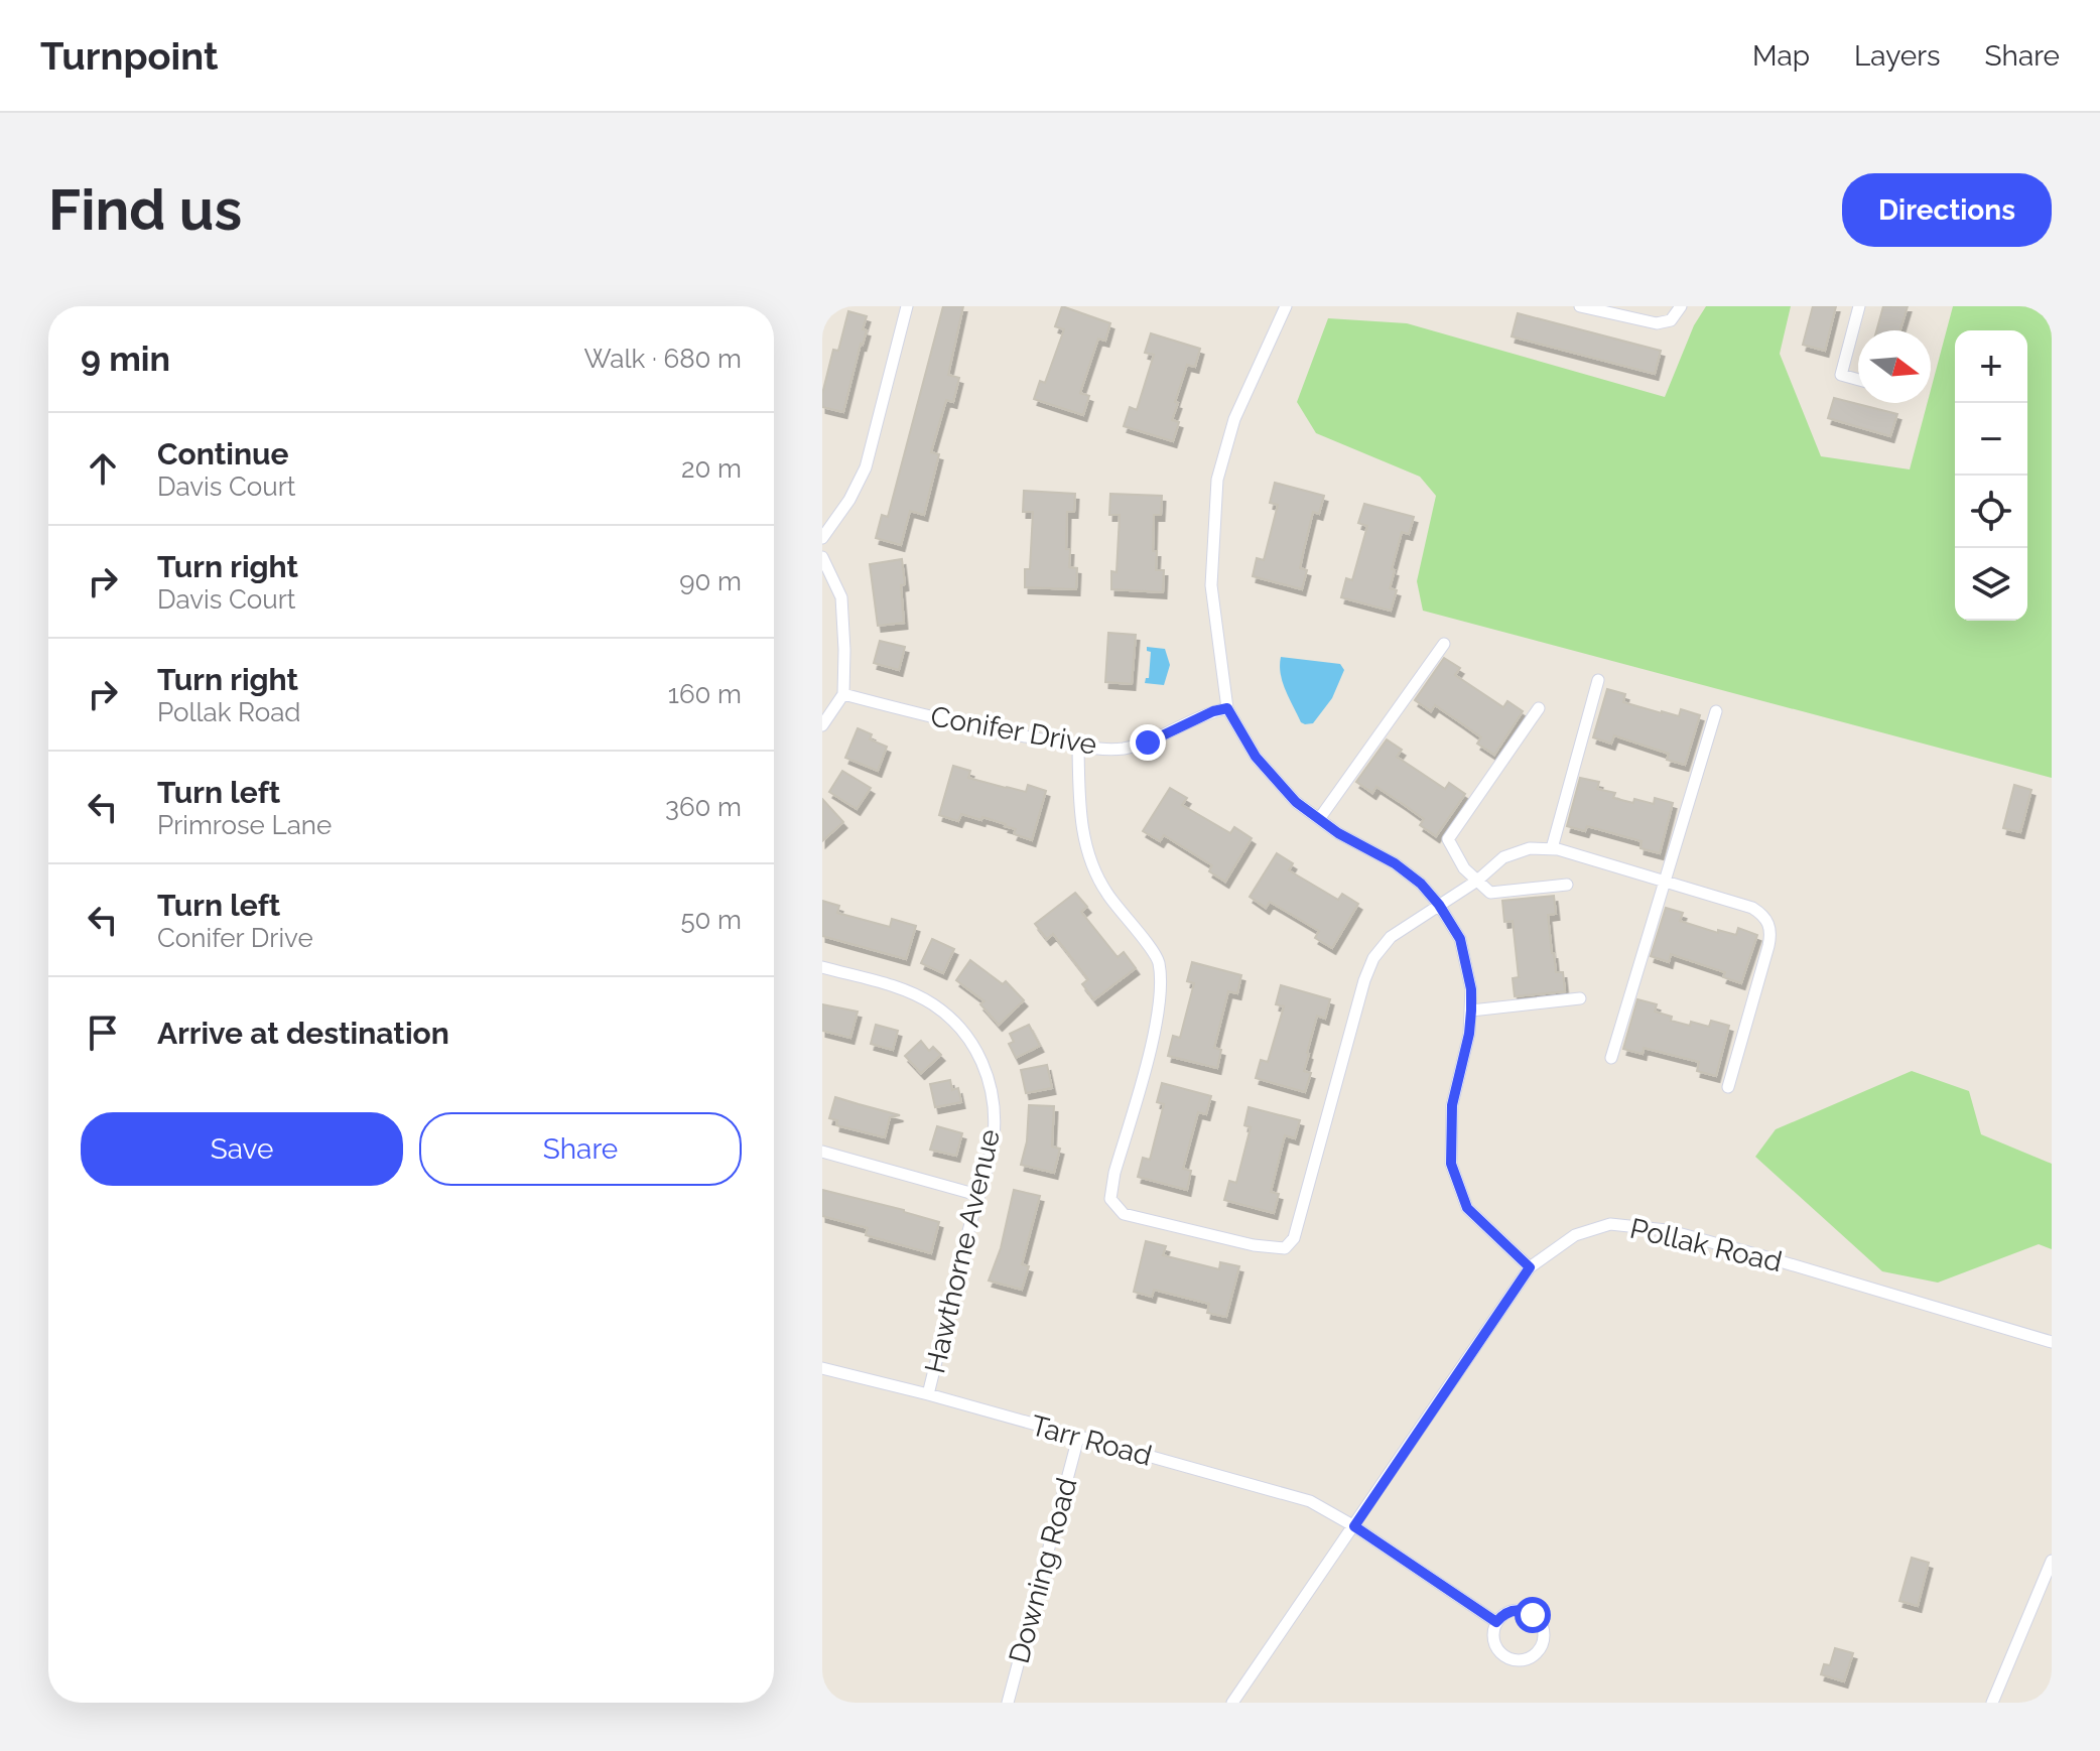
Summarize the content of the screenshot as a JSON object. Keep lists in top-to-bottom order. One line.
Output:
{"streets":{"street":["Conifer Drive","Pollak Road","Hawthorne Avenue","Tarr Road","Downing Road"]},"crossings":[["Pollak Road","Tarr Road"],["Hawthorne Avenue","Tarr Road"],["Tarr Road","Downing Road"]],"north":"right","page":{"header":"Turnpoint","nav":["Map","Layers","Share"],"buttons":["Directions",["Save","Share"]],"title":"Find us","heading":["9 min","Walk · 680 m"],"map_buttons":["+","−"],"list":[["Continue","Davis Court","20 m"],["Turn right","Davis Court","90 m"],["Turn right","Pollak Road","160 m"],["Turn left","Primrose Lane","360 m"],["Turn left","Conifer Drive","50 m"],"Arrive at destination"]}}
